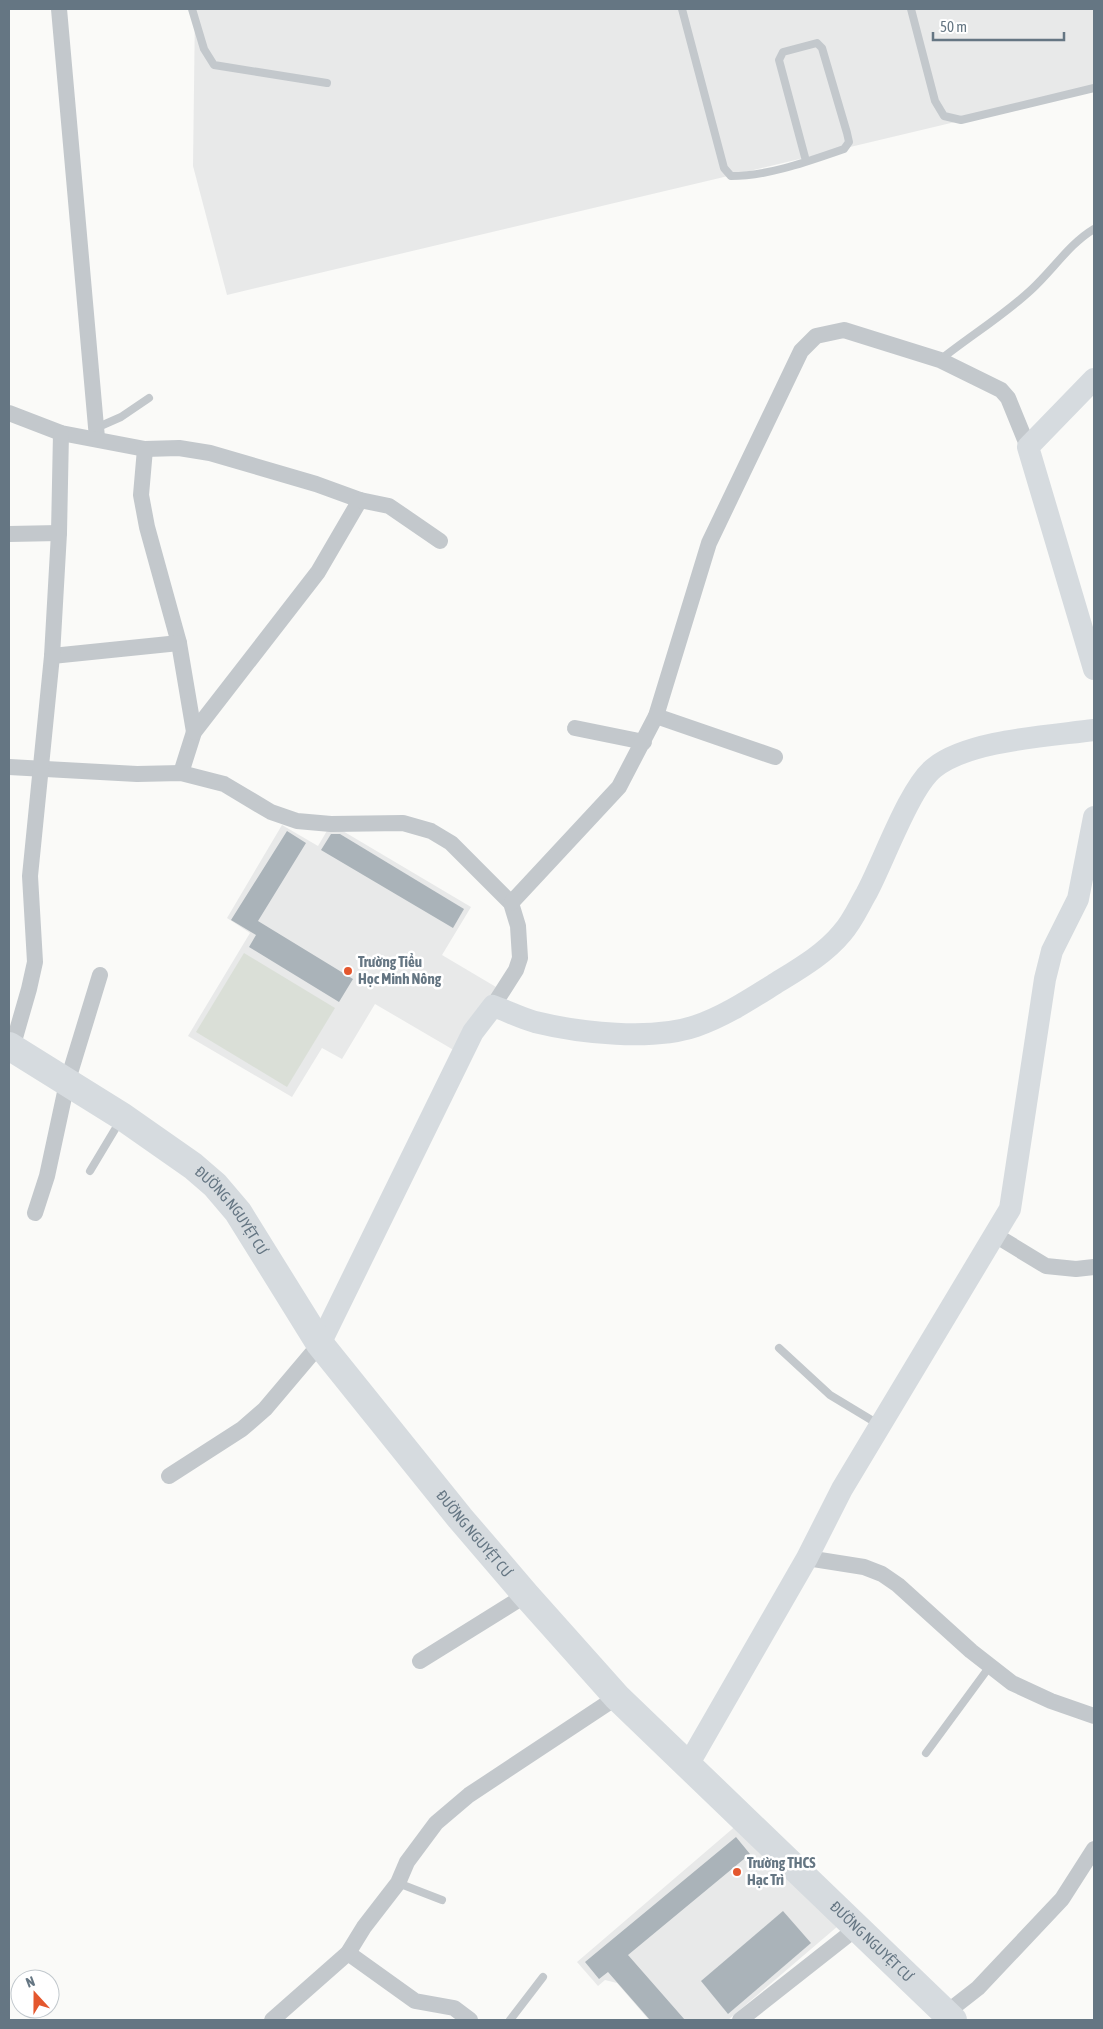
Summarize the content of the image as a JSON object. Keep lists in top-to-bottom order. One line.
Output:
{"streets":{"highway":["ĐƯỜNG NGUYỆT CƯ"]},"places":["Trường Tiểu Học Minh Nông","Trường THCS Hạc Trì"],"scale_bar":"50 m","north":"top"}
